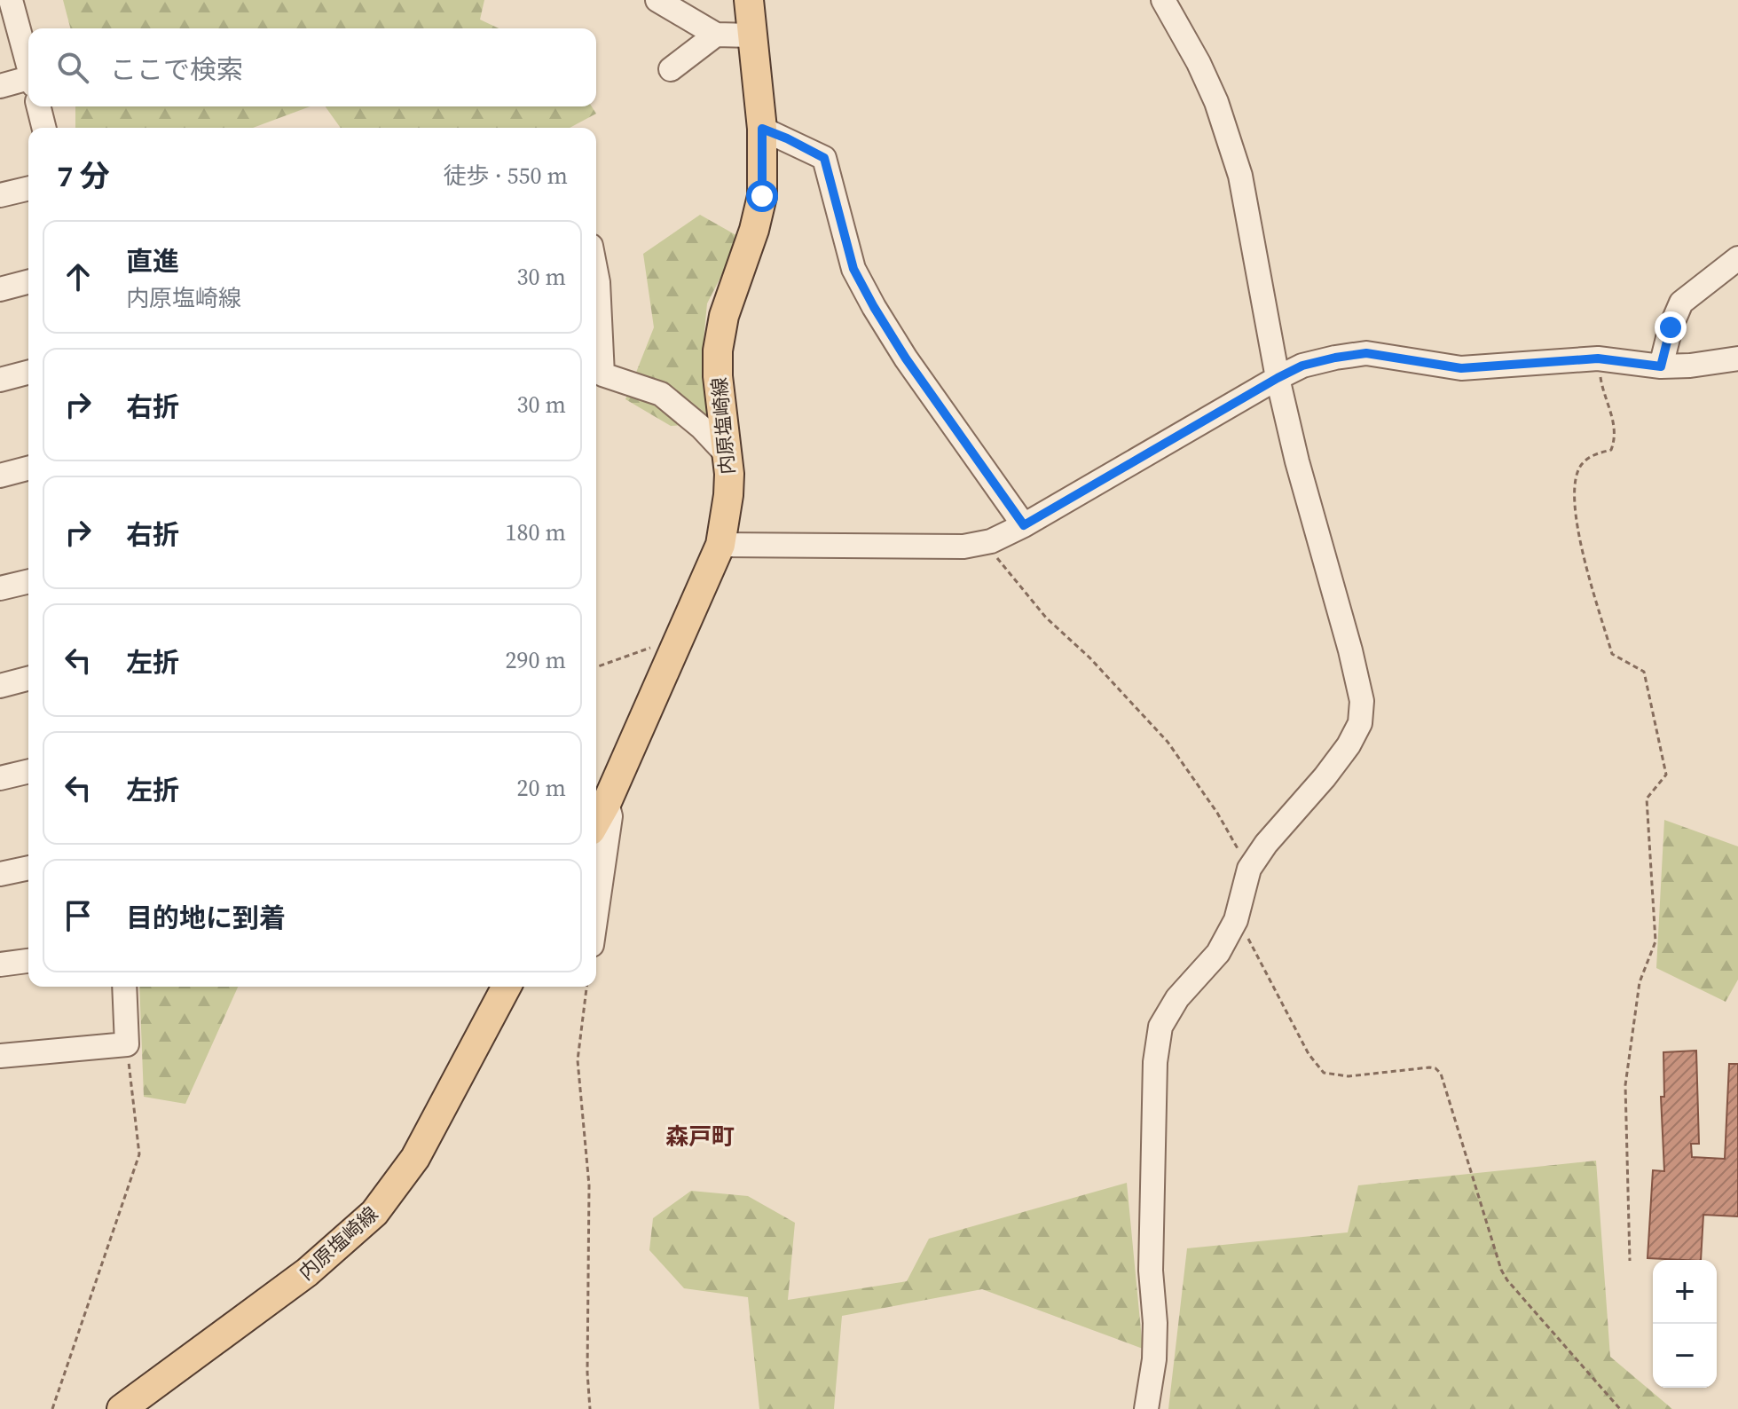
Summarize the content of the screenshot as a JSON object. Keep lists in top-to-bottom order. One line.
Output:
{"streets":{"main road":["内原塩崎線"]},"districts":["森戸町"],"page":{"search":"ここで検索","heading":["7 分","徒歩 · 550 m"],"list":[["直進","内原塩崎線","30 m"],["右折","30 m"],["右折","180 m"],["左折","290 m"],["左折","20 m"],"目的地に到着"],"map_buttons":["+","−"]}}
